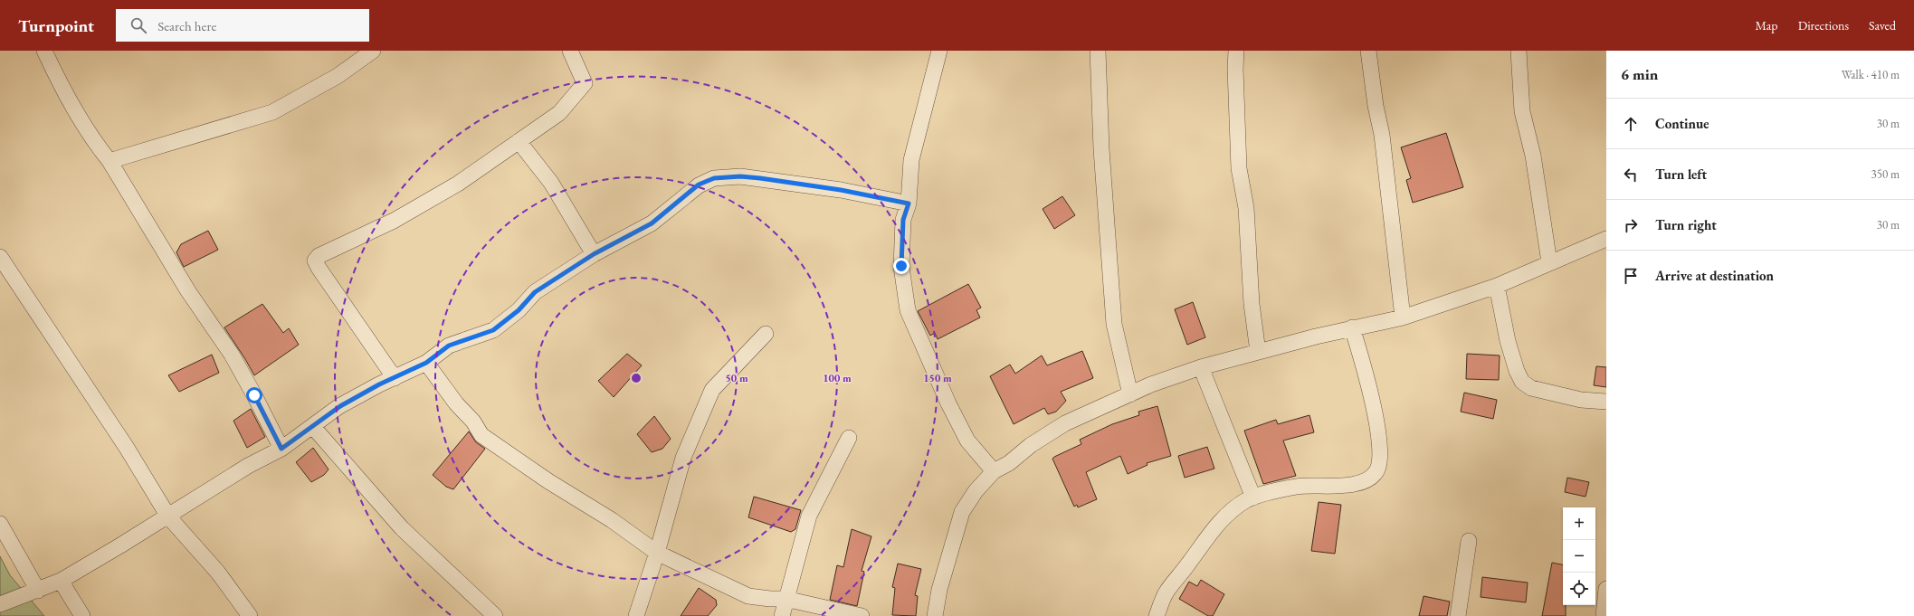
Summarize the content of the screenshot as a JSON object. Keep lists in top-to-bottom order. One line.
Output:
{"page":{"header":"Turnpoint","search":"Search here","nav":["Map","Directions","Saved"],"heading":["6 min","Walk · 410 m"],"list":[["Continue","30 m"],["Turn left","350 m"],["Turn right","30 m"],"Arrive at destination"],"map_buttons":["+","−"]},"rings":["50 m","100 m","150 m"]}
